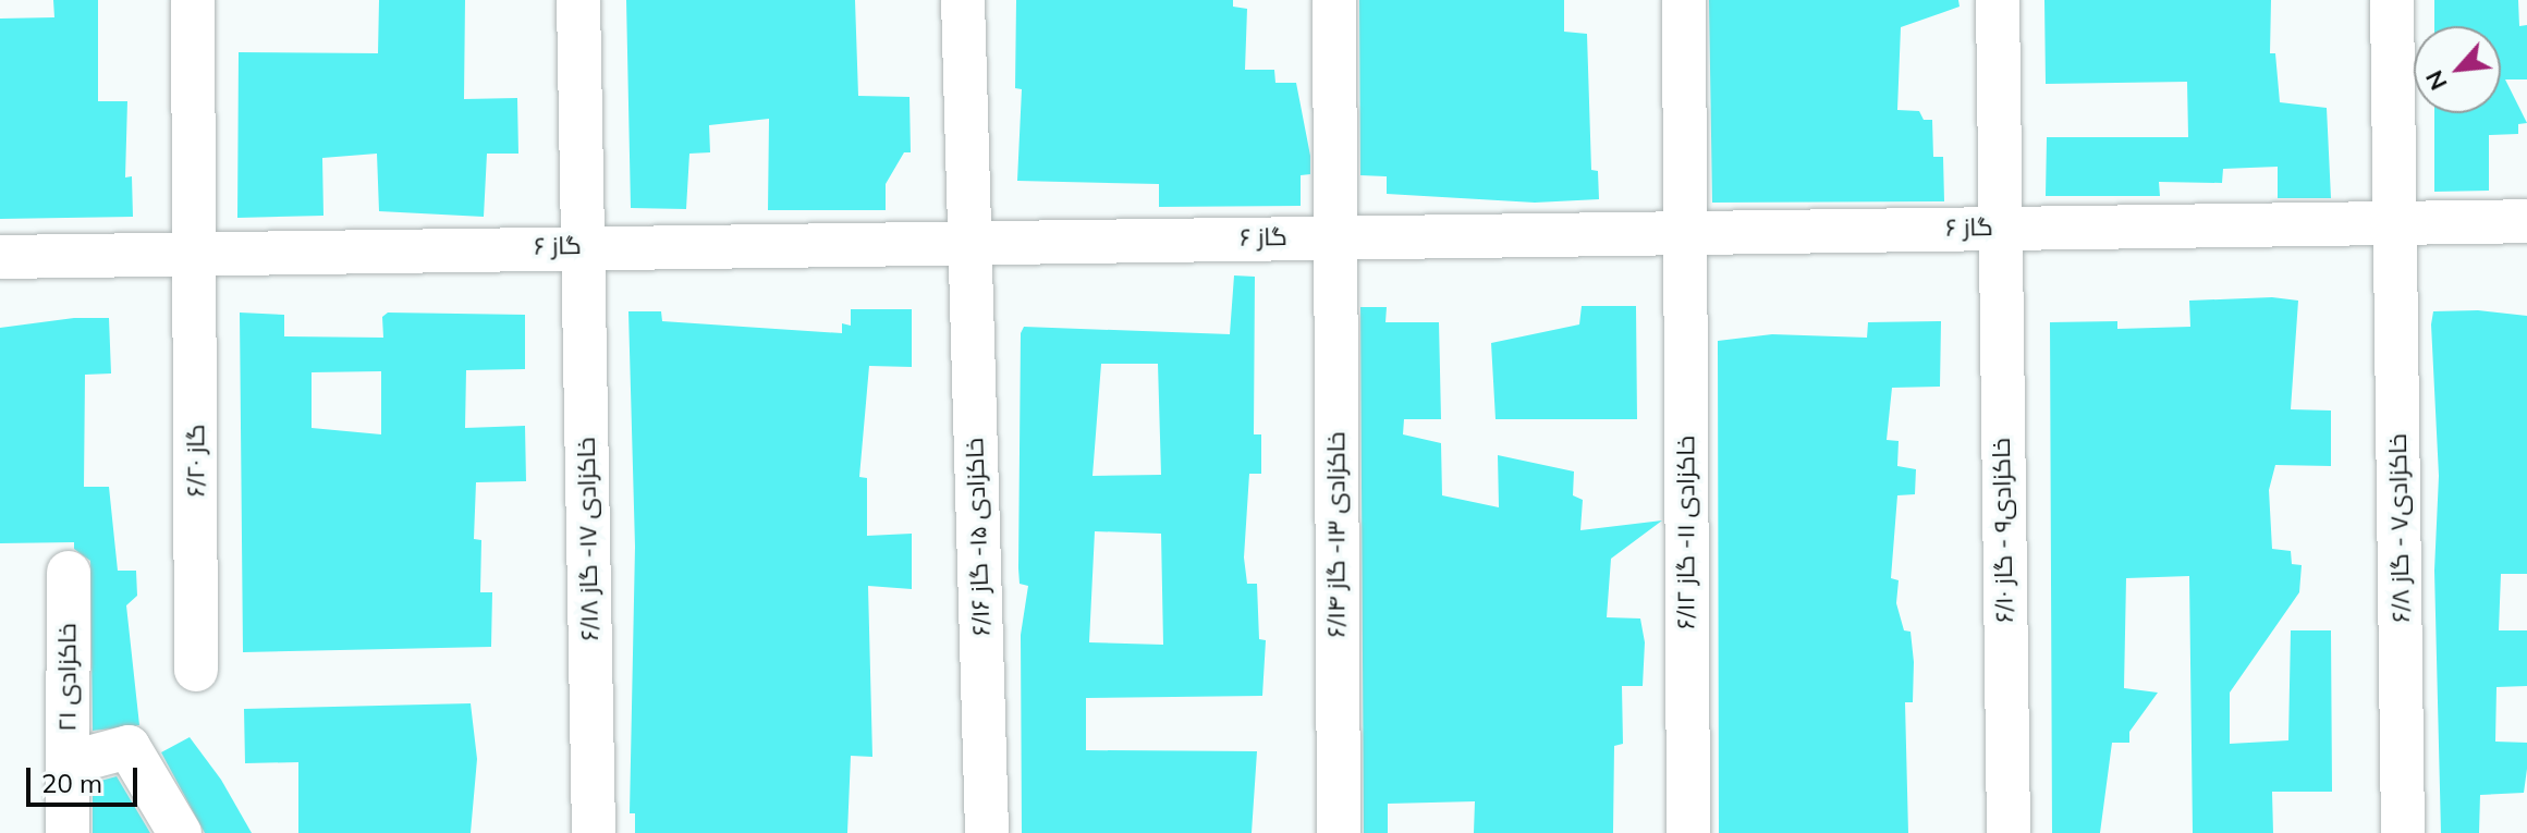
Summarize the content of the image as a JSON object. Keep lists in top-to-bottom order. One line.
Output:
{"streets":{"street":["گاز ۶","گاز ۶/۲۰","خاکزادی۷ - گاز ۶/۸","خاکزادی۹ - گاز ۶/۱۰","خاکزادی ۱۱- گاز ۶/۱۲","خاکزادی ۱۳- گاز ۶/۱۴","خاکزادی ۱۵- گاز ۶/۱۶","خاکزادی ۱۷- گاز ۶/۱۸","خاکزادی ۲۱"]},"crossings":[["گاز ۶","گاز ۶/۲۰"],["گاز ۶","خاکزادی۷ - گاز ۶/۸"],["گاز ۶","خاکزادی۹ - گاز ۶/۱۰"],["گاز ۶","خاکزادی ۱۱- گاز ۶/۱۲"],["گاز ۶","خاکزادی ۱۳- گاز ۶/۱۴"],["گاز ۶","خاکزادی ۱۵- گاز ۶/۱۶"],["گاز ۶","خاکزادی ۱۷- گاز ۶/۱۸"]],"scale_bar":"20 m","north":"bottom left"}
